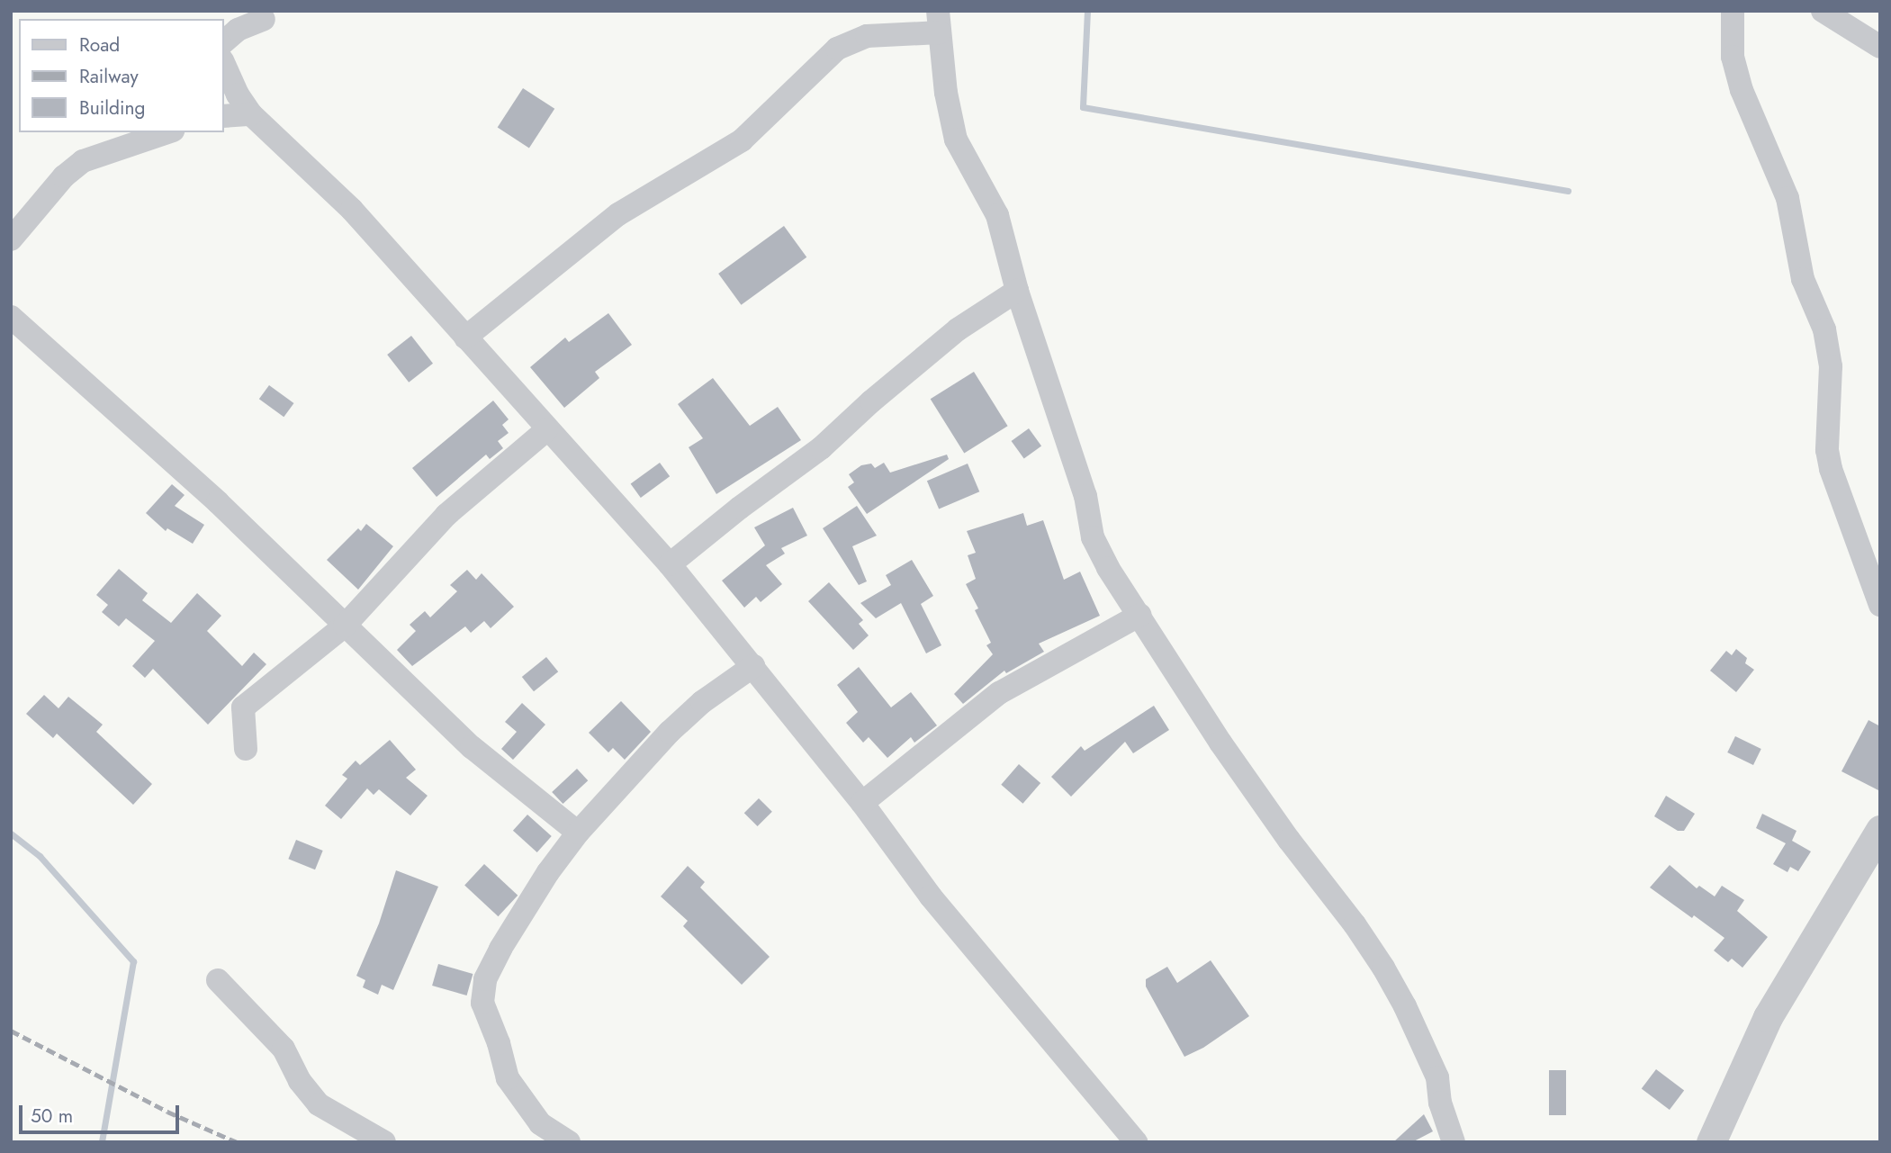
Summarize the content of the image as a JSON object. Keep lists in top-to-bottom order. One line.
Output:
{"legend":["Road","Railway","Building"],"scale_bar":"50 m"}
